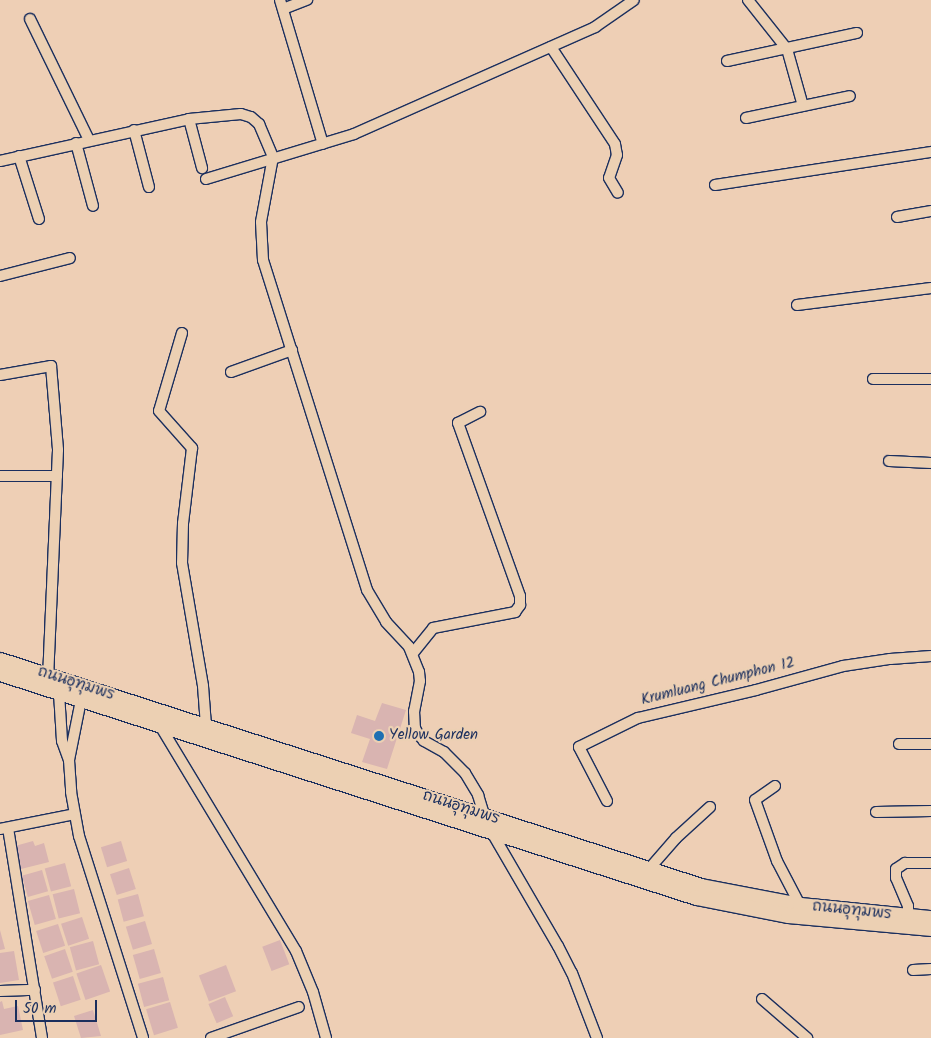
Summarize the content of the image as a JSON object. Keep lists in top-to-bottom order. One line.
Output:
{"streets":{"street":["Krumluang Chumphon 12","ถนนอุทุมพร"]},"places":["Yellow Garden"],"scale_bar":"50 m"}
